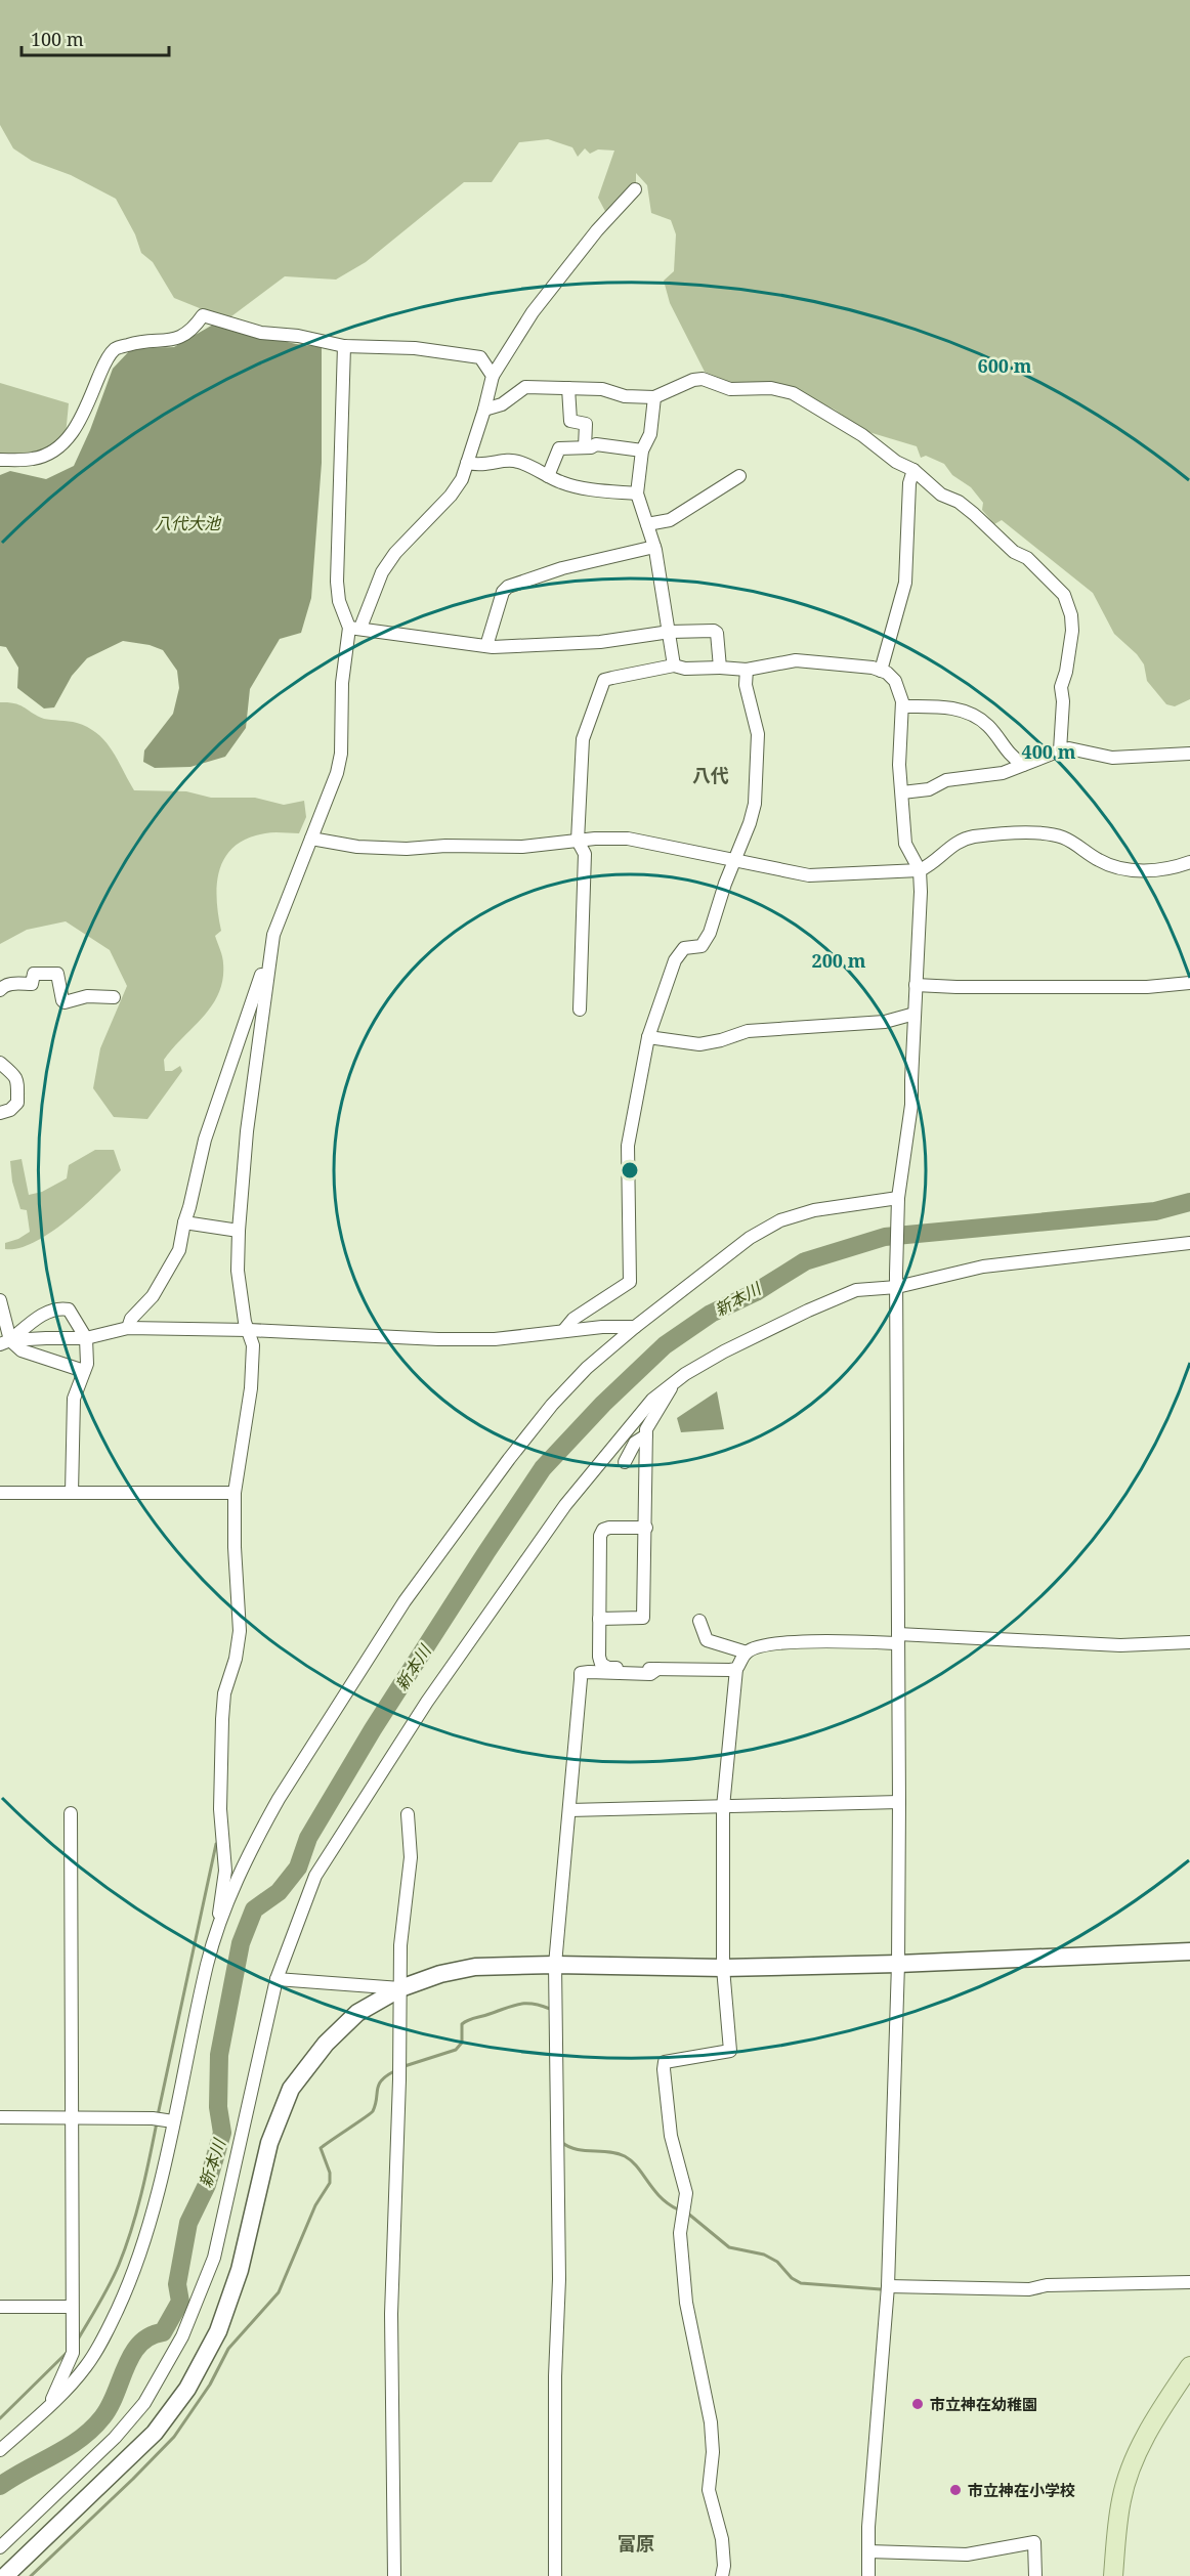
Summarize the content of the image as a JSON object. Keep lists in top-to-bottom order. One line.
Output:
{"districts":["八代","富原"],"water":["八代大池","新本川"],"places":["市立神在幼稚園","市立神在小学校"],"scale_bar":"100 m","rings":["600 m","400 m","200 m"]}
